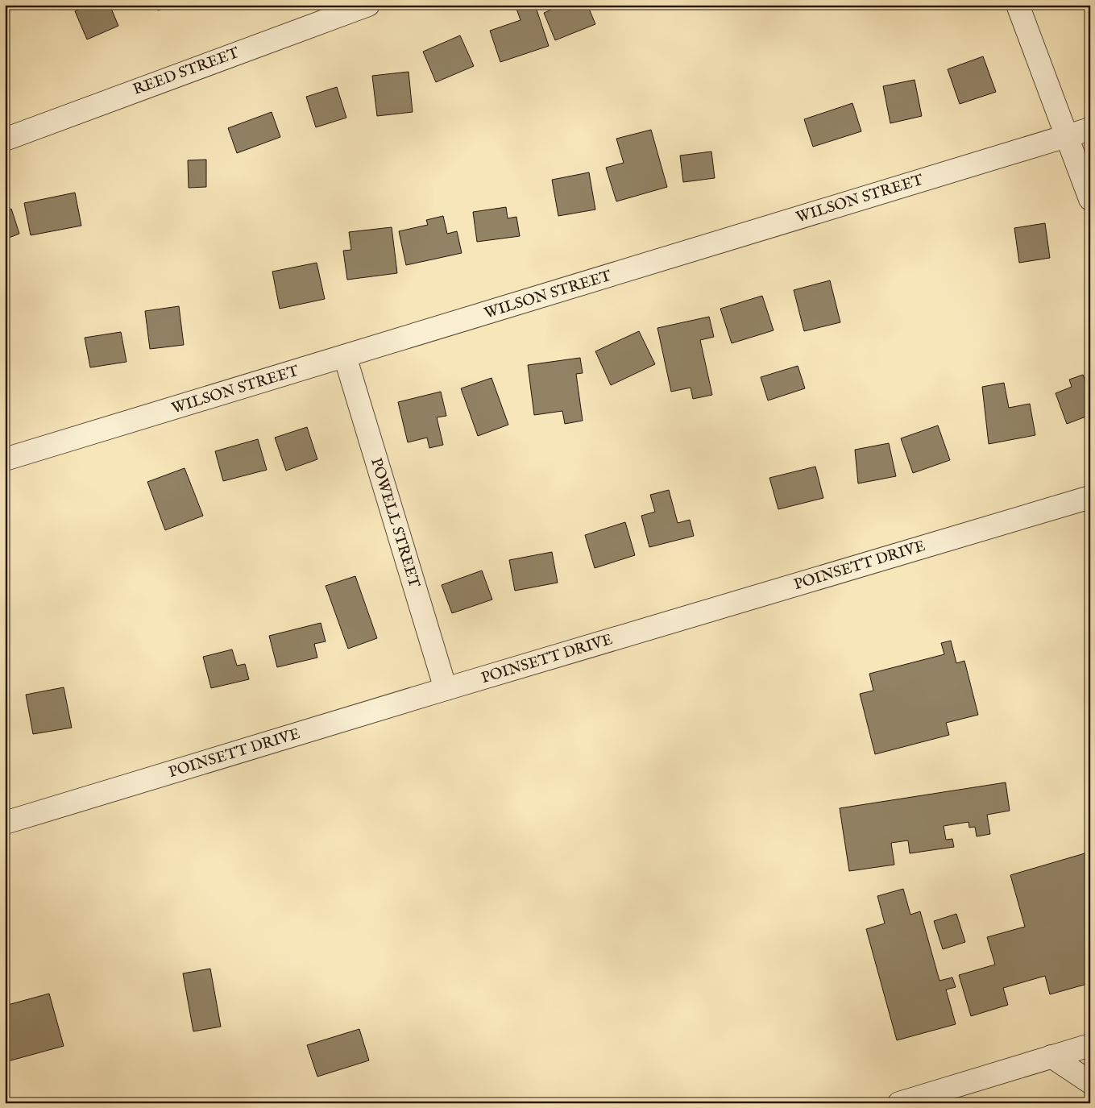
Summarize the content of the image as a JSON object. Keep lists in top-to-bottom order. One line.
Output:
{"streets":{"street":["REED STREET","WILSON STREET","POWELL STREET","POINSETT DRIVE"]},"crossings":[["WILSON STREET","POWELL STREET"],["POWELL STREET","POINSETT DRIVE"]]}
